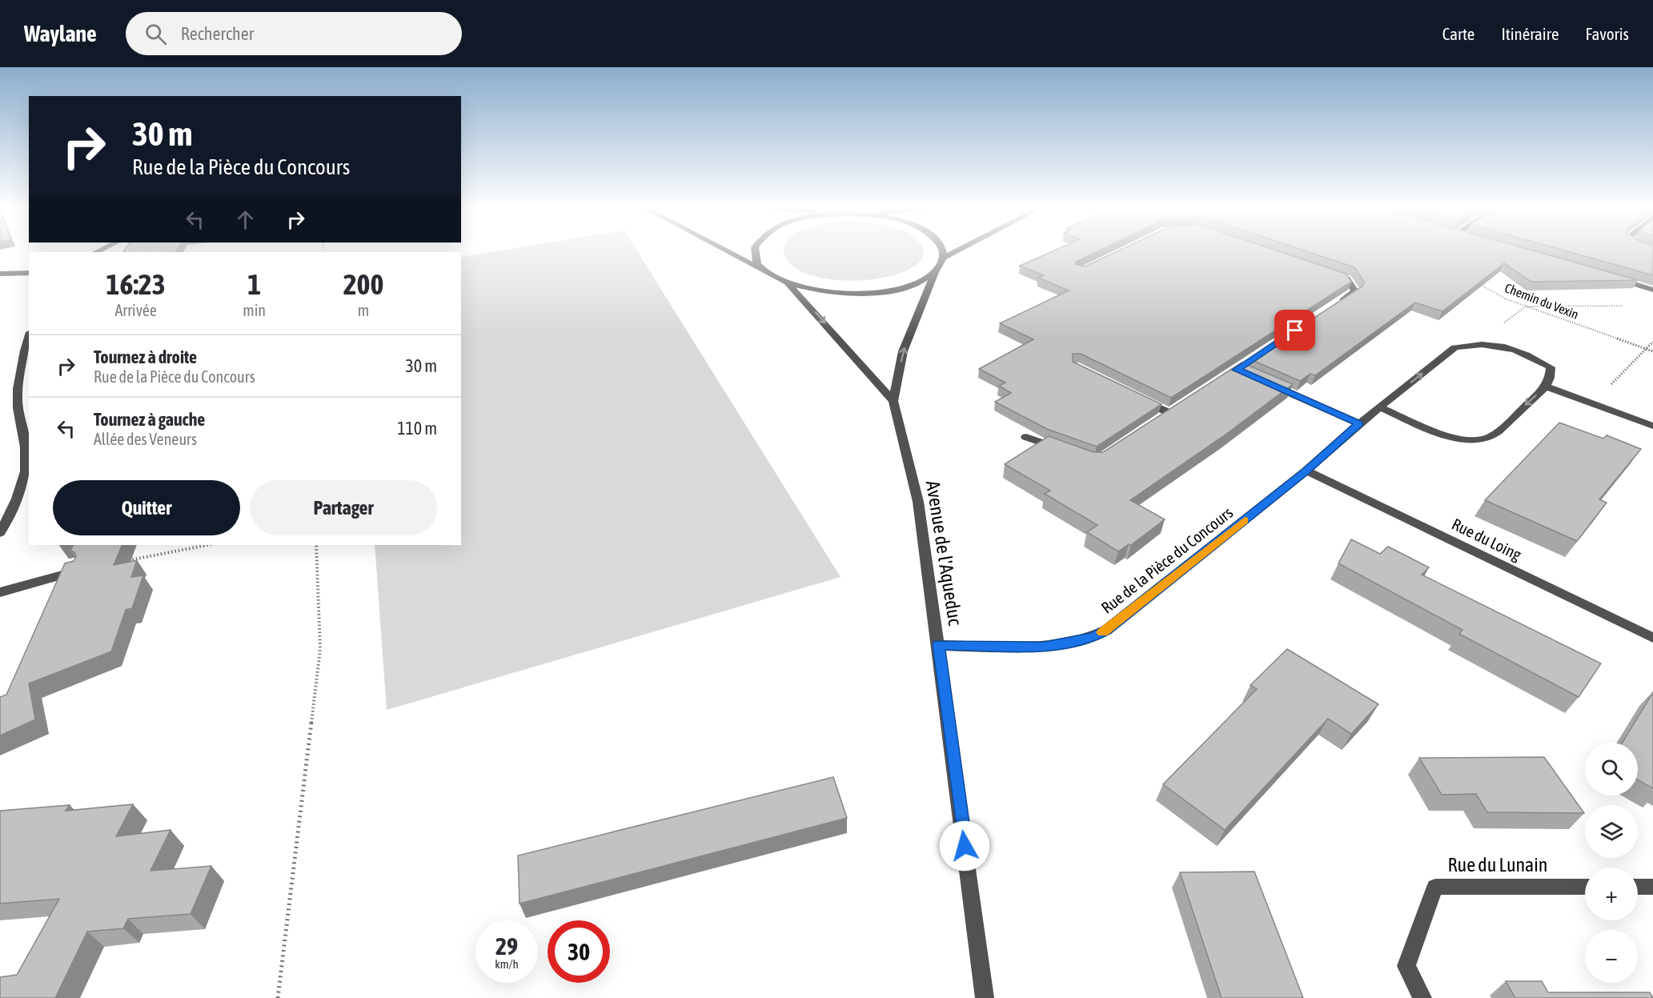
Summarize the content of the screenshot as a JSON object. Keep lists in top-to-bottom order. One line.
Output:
{"streets":{"street":["Rue du Loing","Avenue de l'Aqueduc","Rue de la Pièce du Concours","Rue du Lunain"],"path":["Chemin du Vexin"]},"crossings":[["Rue du Loing","Rue de la Pièce du Concours"],["Avenue de l'Aqueduc","Rue de la Pièce du Concours"]],"page":{"header":"Waylane","search":"Rechercher","nav":["Carte","Itinéraire","Favoris"],"turn":["30 m","Rue de la Pièce du Concours"],"eta":["16:23","Arrivée","1","min","200","m"],"list":[{"name":"Tournez à droite","note":"Rue de la Pièce du Concours","value":"30 m"},{"name":"Tournez à gauche","note":"Allée des Veneurs","value":"110 m"}],"buttons":["Quitter","Partager"],"map_buttons":["+","−"],"speed":"29 km/h","limit":"30"}}
